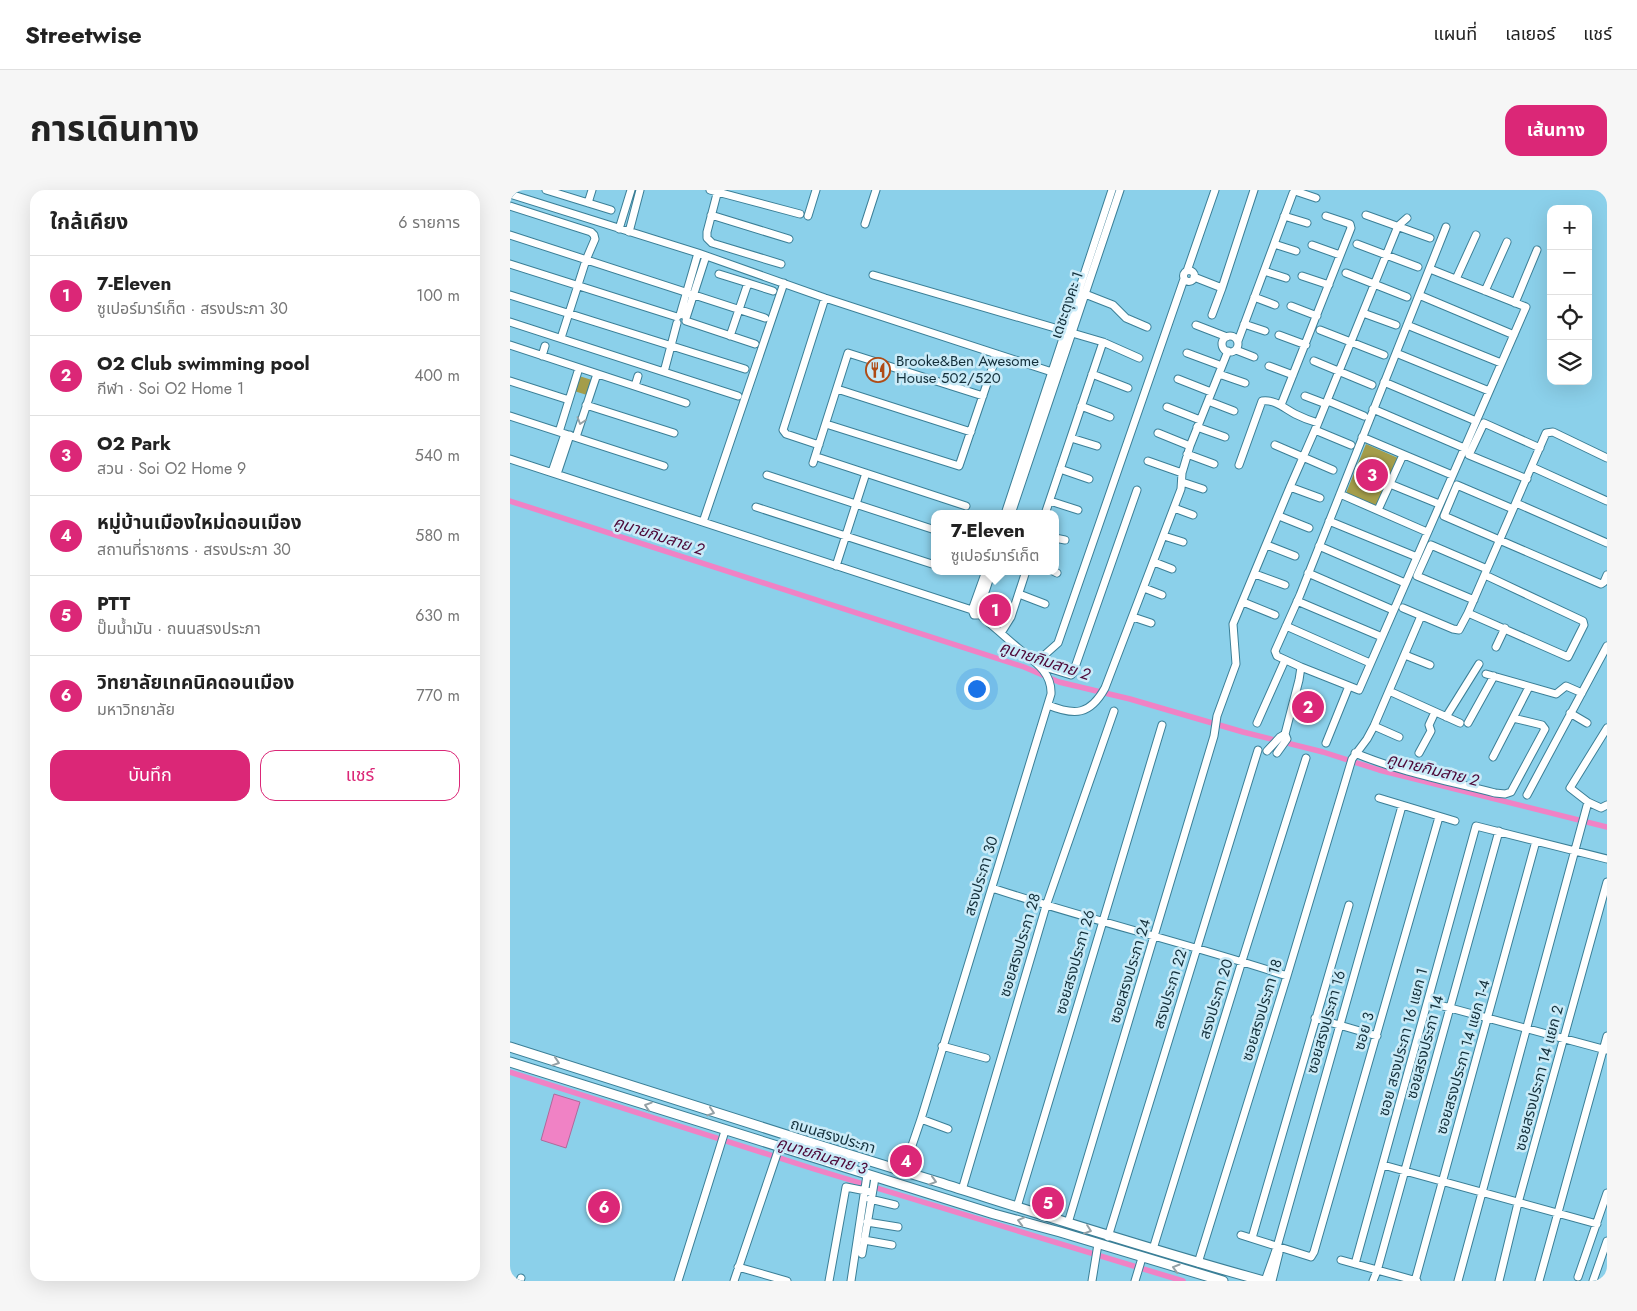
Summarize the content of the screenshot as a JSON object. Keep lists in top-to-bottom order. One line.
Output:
{"streets":{"main road":["ถนนสรงประภา"],"street":["เดชะตุงคะ 1","สรงประภา 30","ซอยสรงประภา 28","ซอยสรงประภา 26","ซอยสรงประภา 24","สรงประภา 22","สรงประภา 20","ซอยสรงประภา 18","ซอยสรงประภา 16","ซอย 3","ซอย สรงประภา 16 แยก 1","ซอยสรงประภา 14","ซอยสรงประภา 14 แยก 1-4","ซอยสรงประภา 14 แยก 2"]},"crossings":[["สรงประภา 30","ถนนสรงประภา"],["ซอยสรงประภา 28","ถนนสรงประภา"],["ซอยสรงประภา 26","ถนนสรงประภา"],["ซอยสรงประภา 24","ถนนสรงประภา"],["สรงประภา 22","ถนนสรงประภา"],["สรงประภา 20","ถนนสรงประภา"],["ซอยสรงประภา 18","ถนนสรงประภา"],["ซอยสรงประภา 16","ซอย 3"],["ซอย สรงประภา 16 แยก 1","ซอยสรงประภา 14"]],"water":["คูนายกิมสาย 2","คูนายกิมสาย 3"],"places":{"restaurant":["Brooke&Ben Awesome House 502/520"]},"page":{"header":"Streetwise","nav":["แผนที่","เลเยอร์","แชร์"],"title":"การเดินทาง","buttons":["เส้นทาง",["บันทึก","แชร์"]],"heading":["ใกล้เคียง","6 รายการ"],"map_buttons":["+","−"],"list":[{"mark":"1","name":"7-Eleven","note":"ซูเปอร์มาร์เก็ต · สรงประภา 30","value":"100 m"},{"mark":"2","name":"O2 Club swimming pool","note":"กีฬา · Soi O2 Home 1","value":"400 m"},{"mark":"3","name":"O2 Park","note":"สวน · Soi O2 Home 9","value":"540 m"},{"mark":"4","name":"หมู่บ้านเมืองใหม่ดอนเมือง","note":"สถานที่ราชการ · สรงประภา 30","value":"580 m"},{"mark":"5","name":"PTT","note":"ปั๊มน้ำมัน · ถนนสรงประภา","value":"630 m"},{"mark":"6","name":"วิทยาลัยเทคนิคดอนเมือง","note":"มหาวิทยาลัย","value":"770 m"}],"pins":["3","1","2","4","5","6"],"popup":["7-Eleven","ซูเปอร์มาร์เก็ต"]}}
